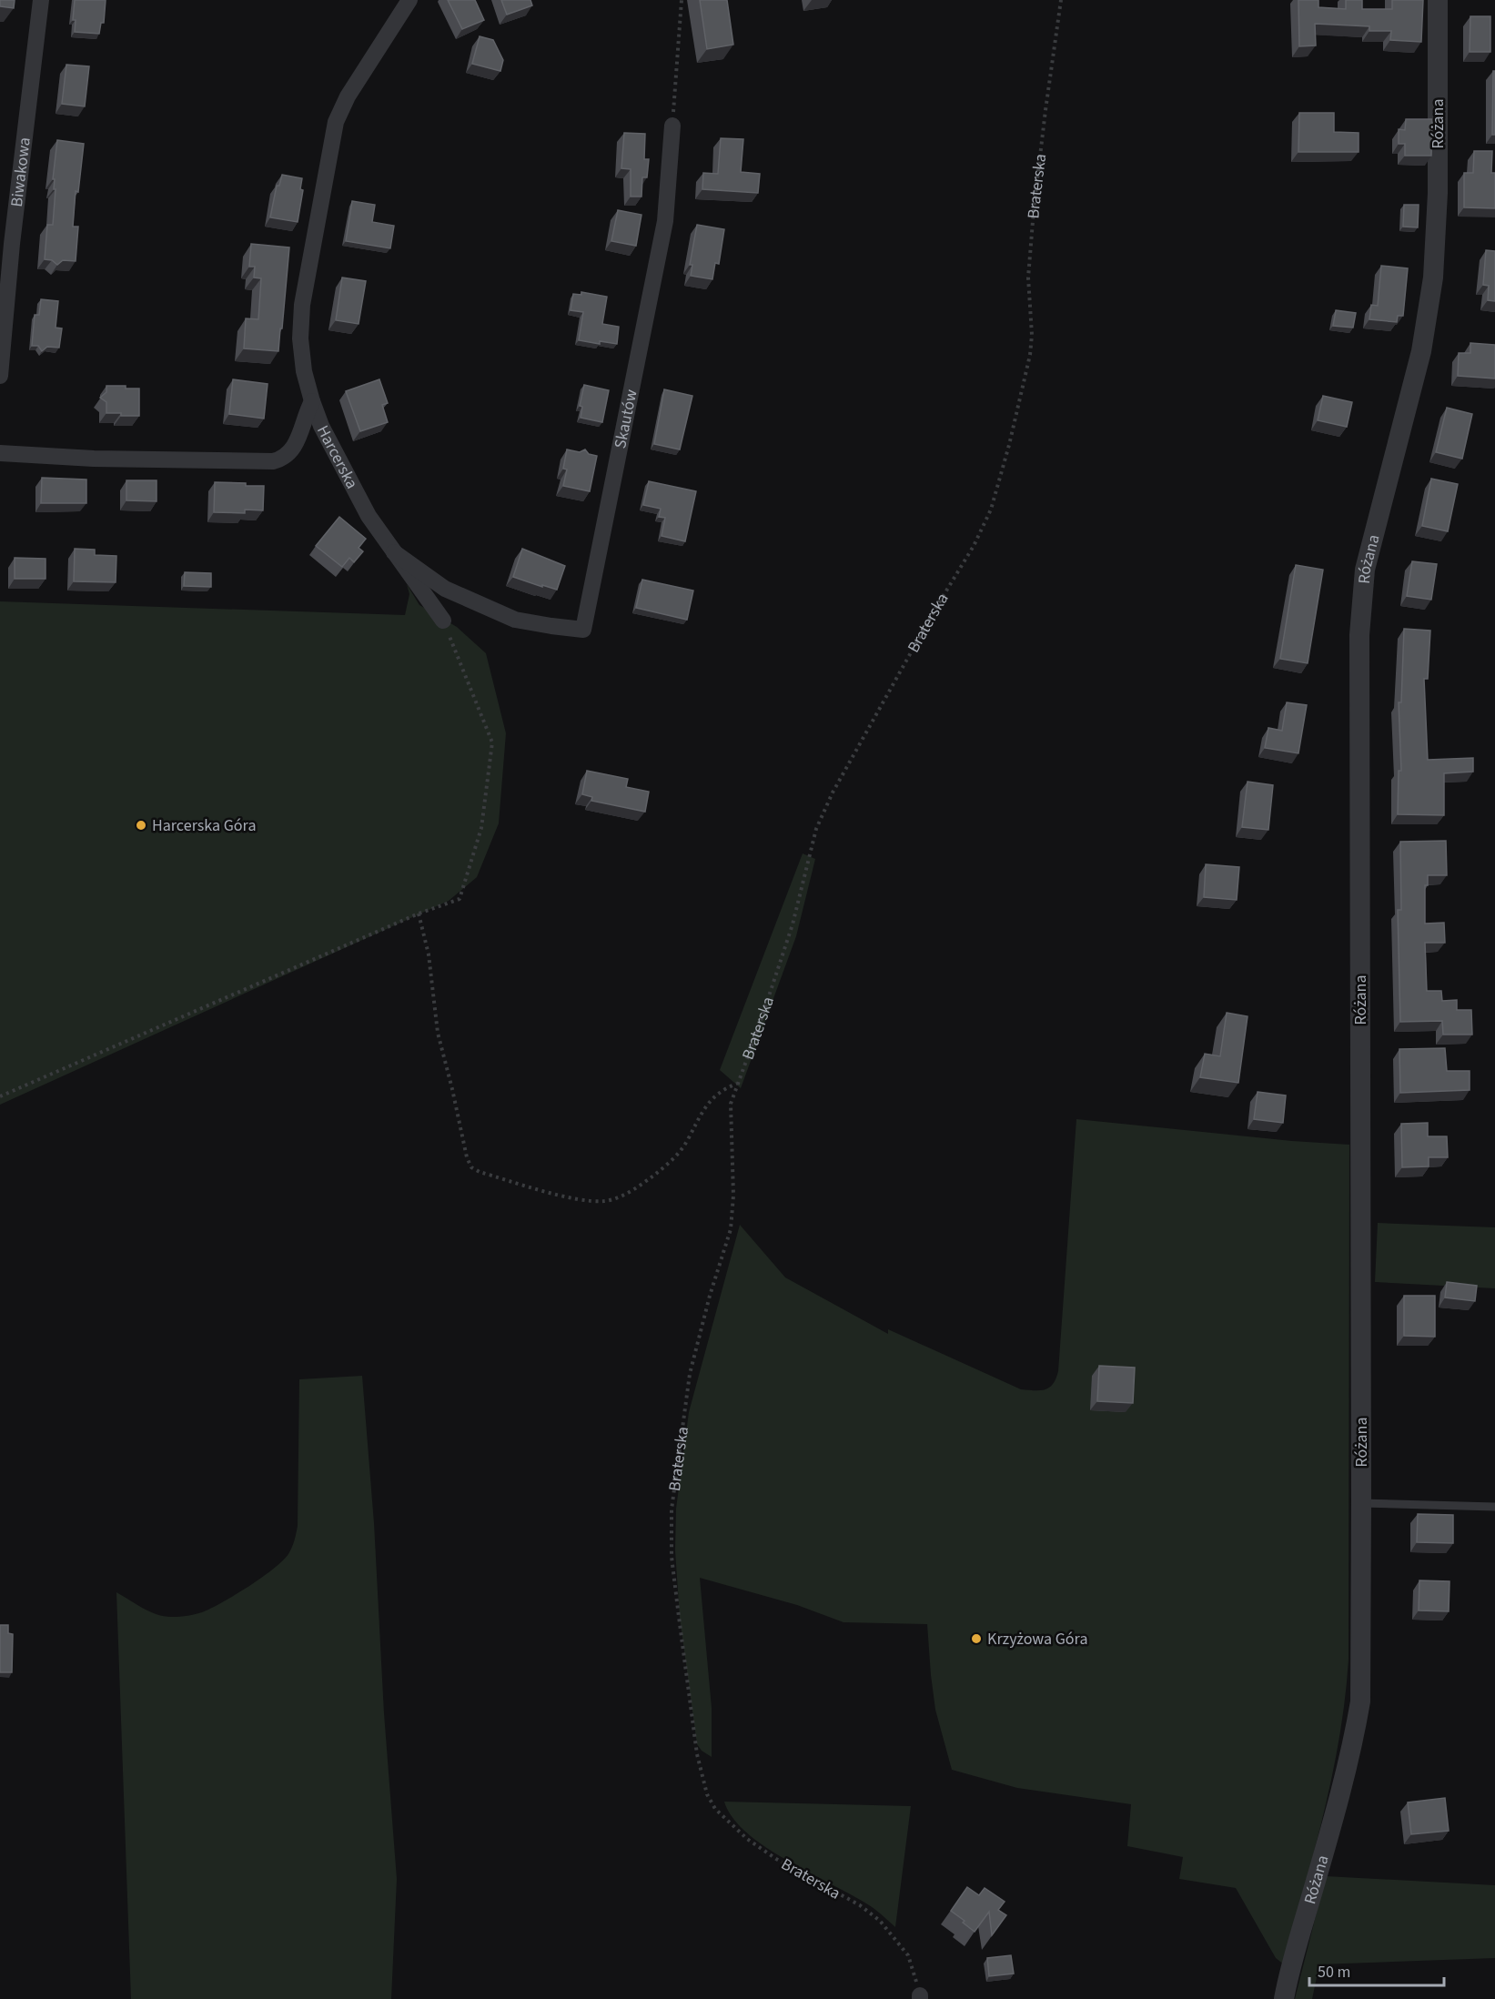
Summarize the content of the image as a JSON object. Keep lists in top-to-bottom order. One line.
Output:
{"streets":{"street":["Różana","Biwakowa","Skautów","Harcerska"],"path":["Braterska"]},"crossings":[["Skautów","Harcerska"]],"places":["Harcerska Góra","Krzyżowa Góra"],"scale_bar":"50 m"}
